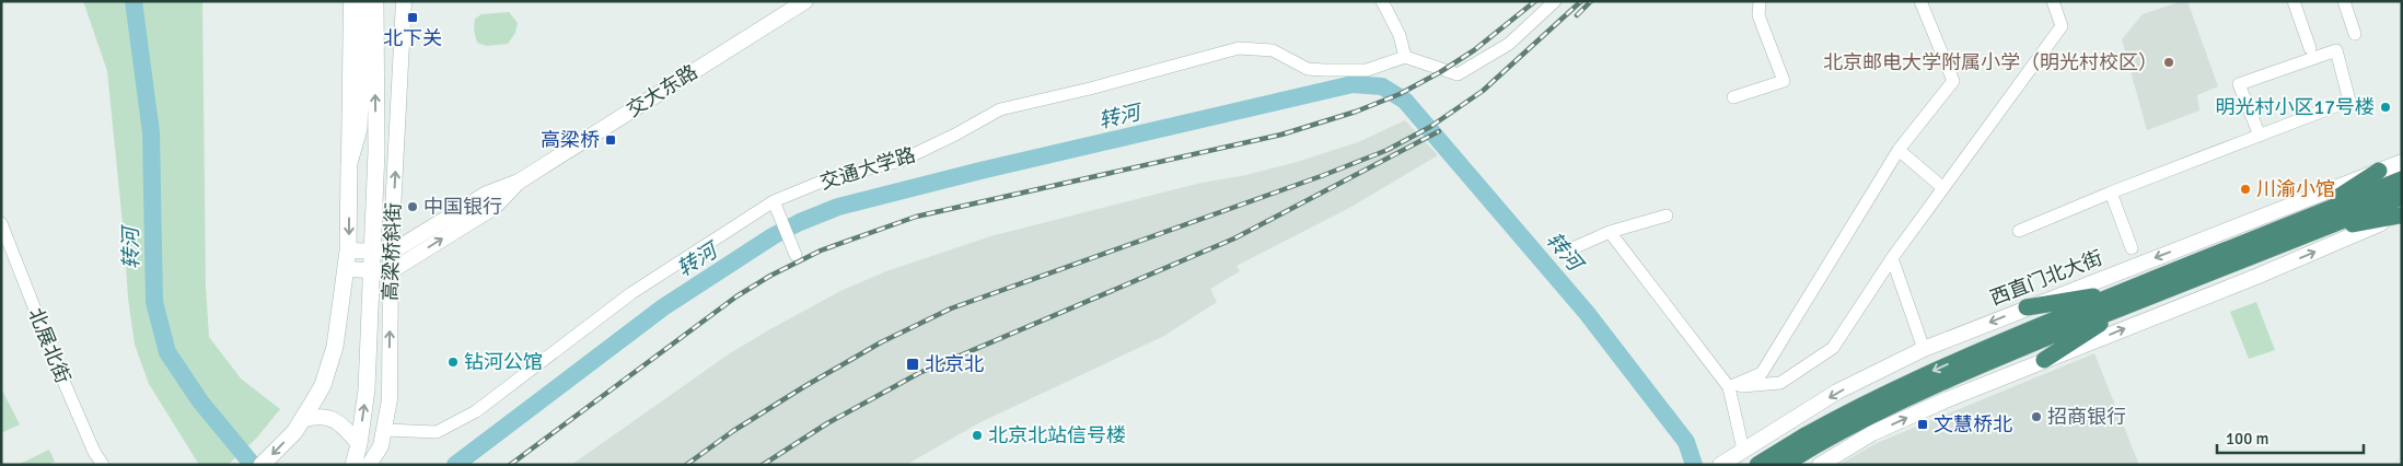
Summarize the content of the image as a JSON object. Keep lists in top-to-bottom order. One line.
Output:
{"streets":{"highway":["西直门北大街"],"main road":["高梁桥斜街"],"street":["交大东路","交通大学路","北展北街"]},"crossings":[["交大东路","高梁桥斜街"],["交通大学路","高梁桥斜街"]],"water":["转河"],"places":{"transit":["北下关","高梁桥","北京北","文慧桥北"],"other":["北京邮电大学附属小学（明光村校区）","明光村小区17号楼","川渝小馆","中国银行","钻河公馆","招商银行","北京北站信号楼"]},"scale_bar":"100 m"}
